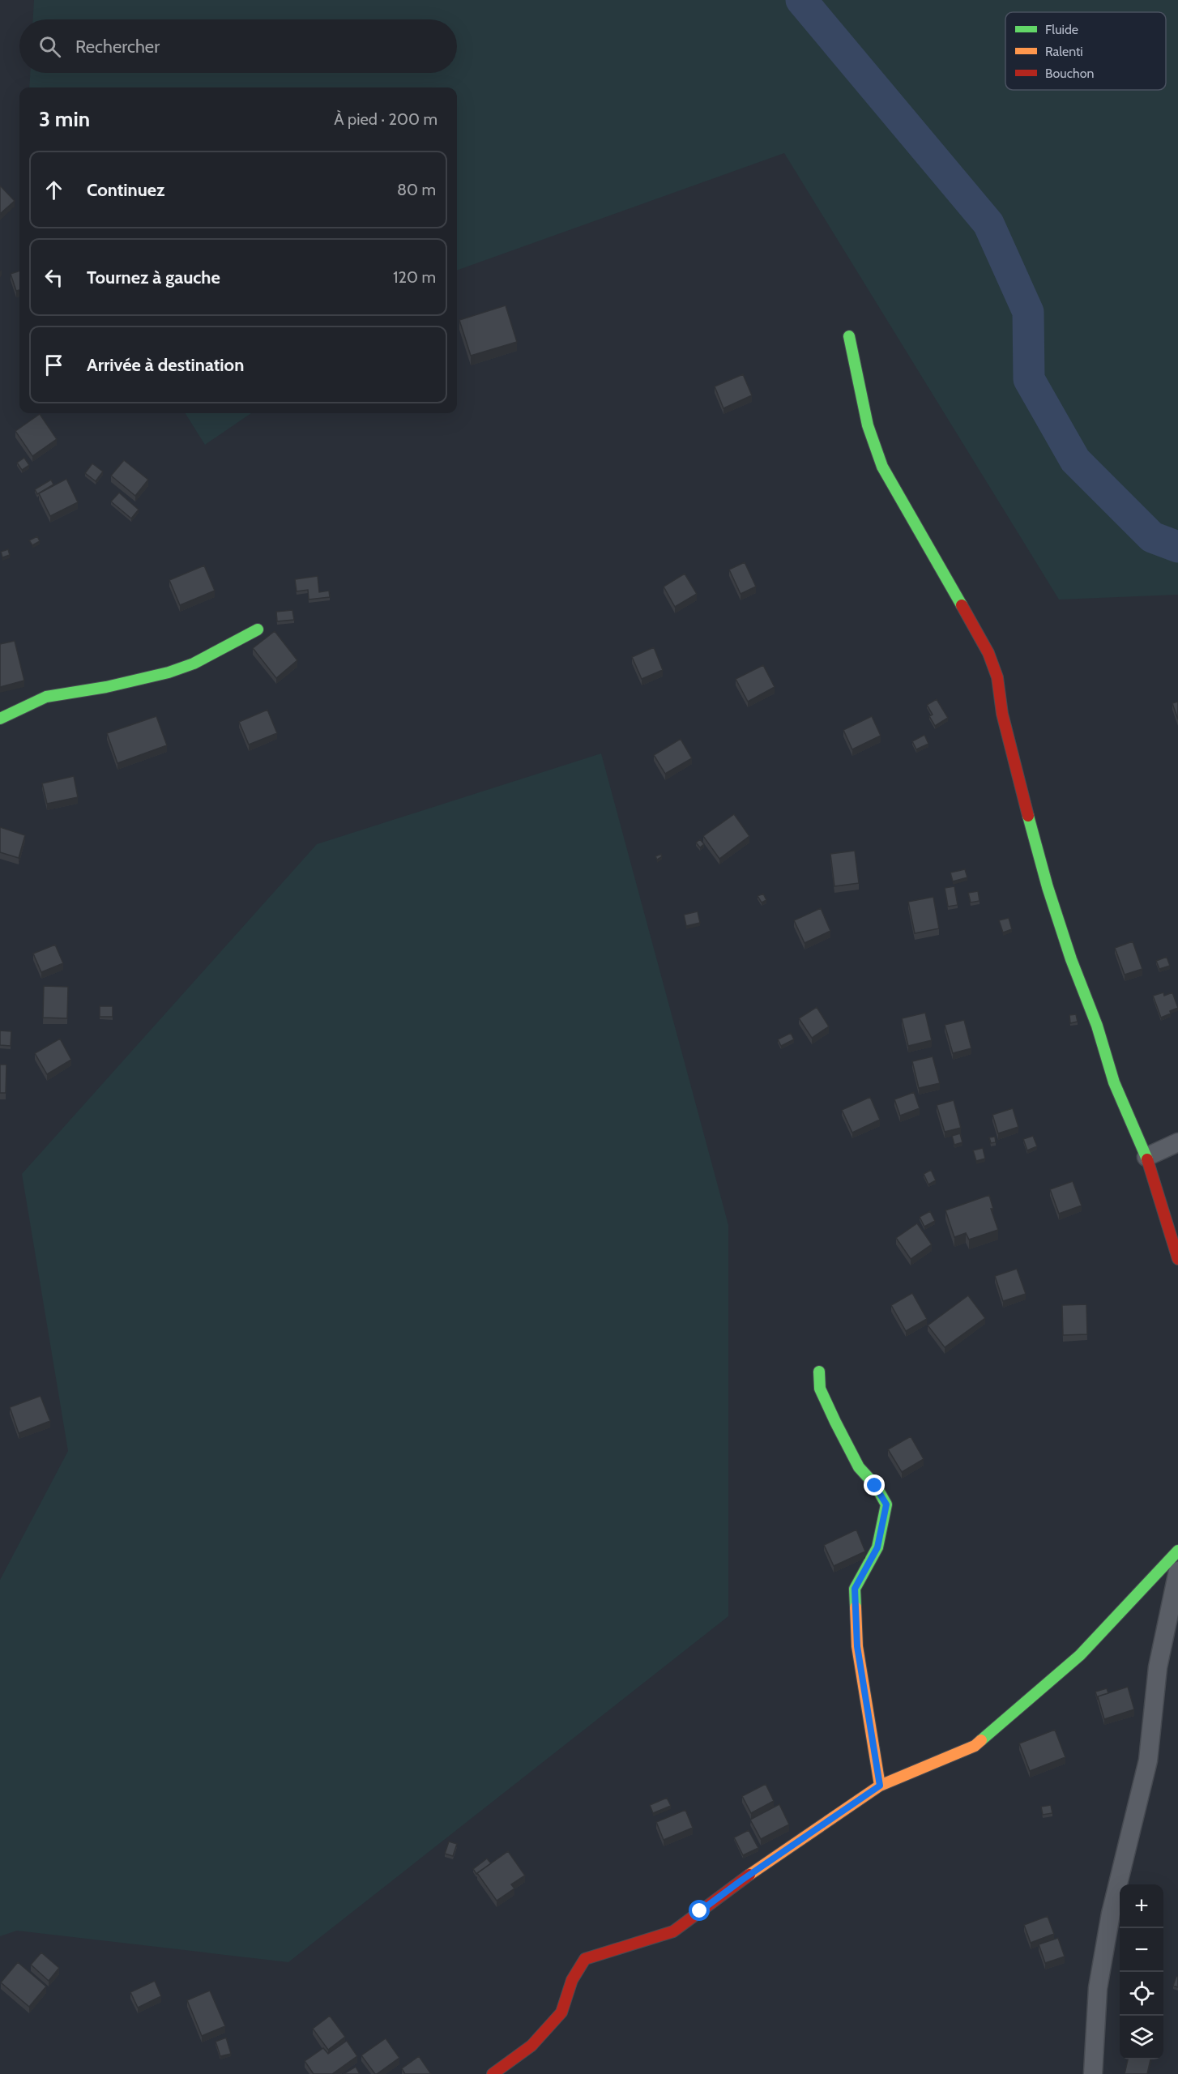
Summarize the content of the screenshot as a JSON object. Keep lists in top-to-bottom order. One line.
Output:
{"legend":["Fluide","Ralenti","Bouchon"],"page":{"search":"Rechercher","heading":["3 min","À pied · 200 m"],"list":[["Continuez","80 m"],["Tournez à gauche","120 m"],"Arrivée à destination"],"map_buttons":["+","−"]}}
